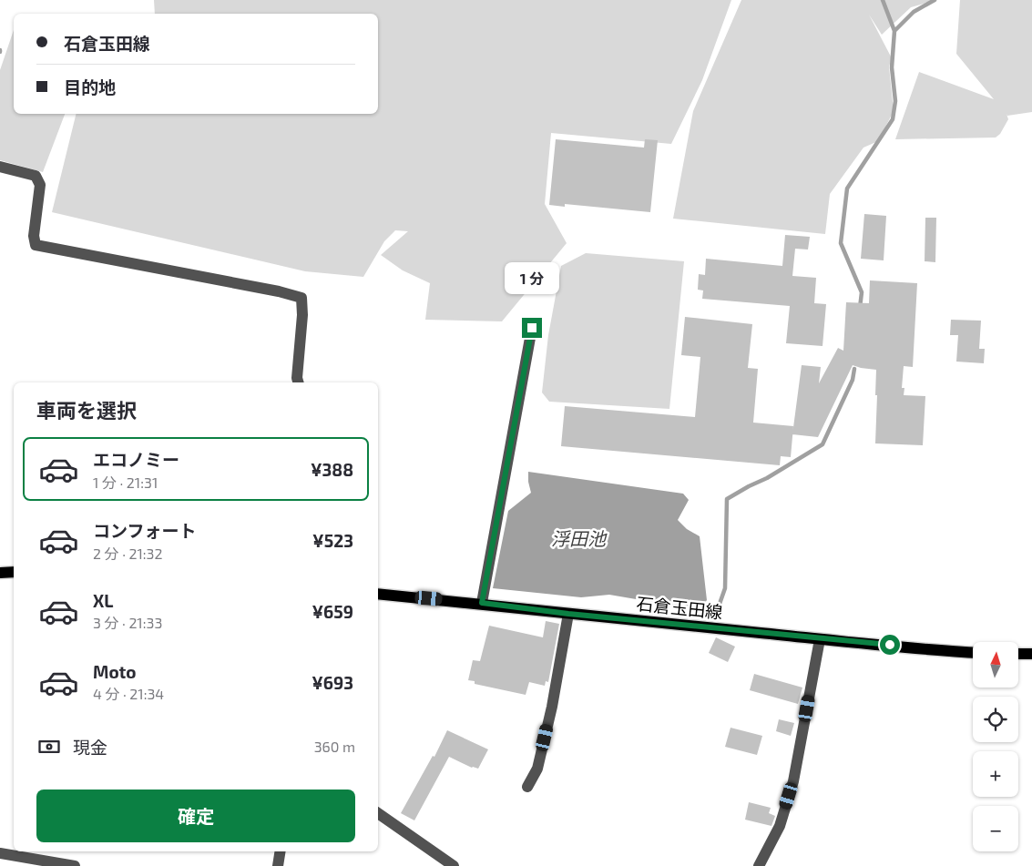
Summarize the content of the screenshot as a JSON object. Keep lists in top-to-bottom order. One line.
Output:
{"streets":{"main road":["石倉玉田線"]},"water":["浮田池"],"north":"top","page":{"banner":["石倉玉田線","目的地"],"bubble":"1 分","heading":"車両を選択","list":[{"name":"エコノミー","note":"1 分 · 21:31","value":"¥388"},{"name":"コンフォート","note":"2 分 · 21:32","value":"¥523"},{"name":"XL","note":"3 分 · 21:33","value":"¥659"},{"name":"Moto","note":"4 分 · 21:34","value":"¥693"}],"map_buttons":["+","−"],"pay":["現金","360 m"],"buttons":"確定"}}
